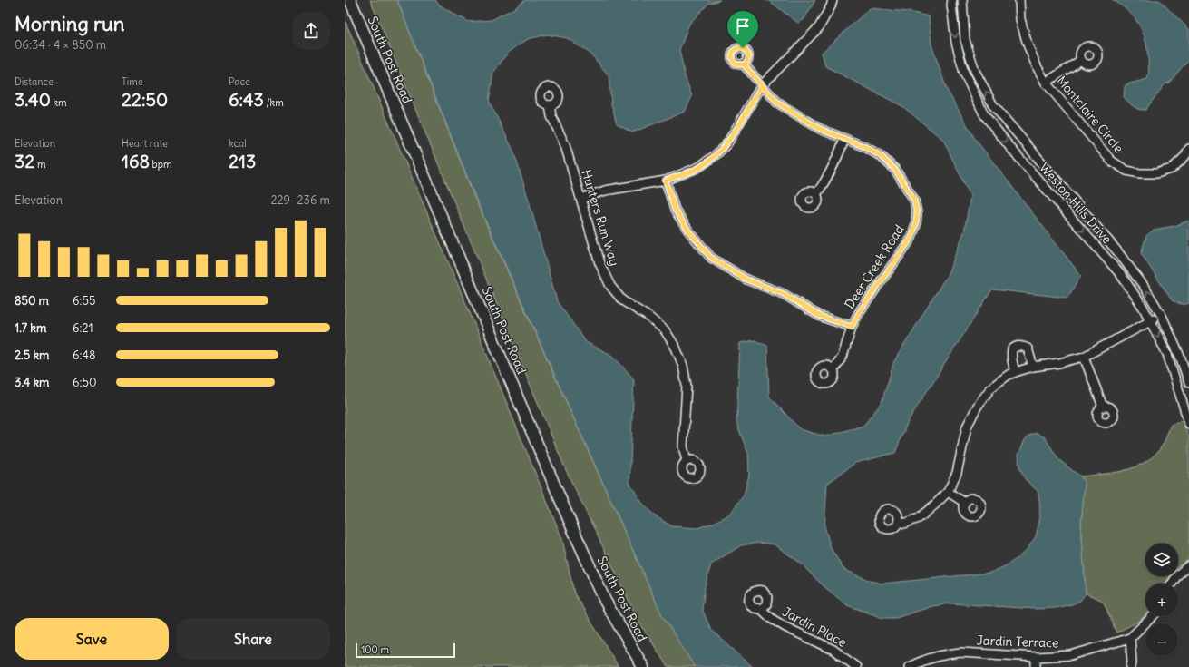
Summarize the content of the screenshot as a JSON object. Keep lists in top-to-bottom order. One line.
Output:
{"streets":{"street":["South Post Road","Montclaire Circle","Weston Hills Drive","Hunters Run Way","Deer Creek Road","Jardin Place","Jardin Terrace"]},"scale_bar":"100 m","page":{"heading":["Morning run","06:34 · 4 × 850 m"],"stats":[["Distance","3.40 km"],["Time","22:50"],["Pace","6:43 /km"],["Elevation","32 m"],["Heart rate","168 bpm"],["kcal","213"]],"chart":["Elevation","229–236 m"],"list":[{"name":"850 m","note":"6:55"},{"name":"1.7 km","note":"6:21"},{"name":"2.5 km","note":"6:48"},{"name":"3.4 km","note":"6:50"}],"map_buttons":["+","−"],"buttons":["Save","Share"],"scale":"100 m"}}
